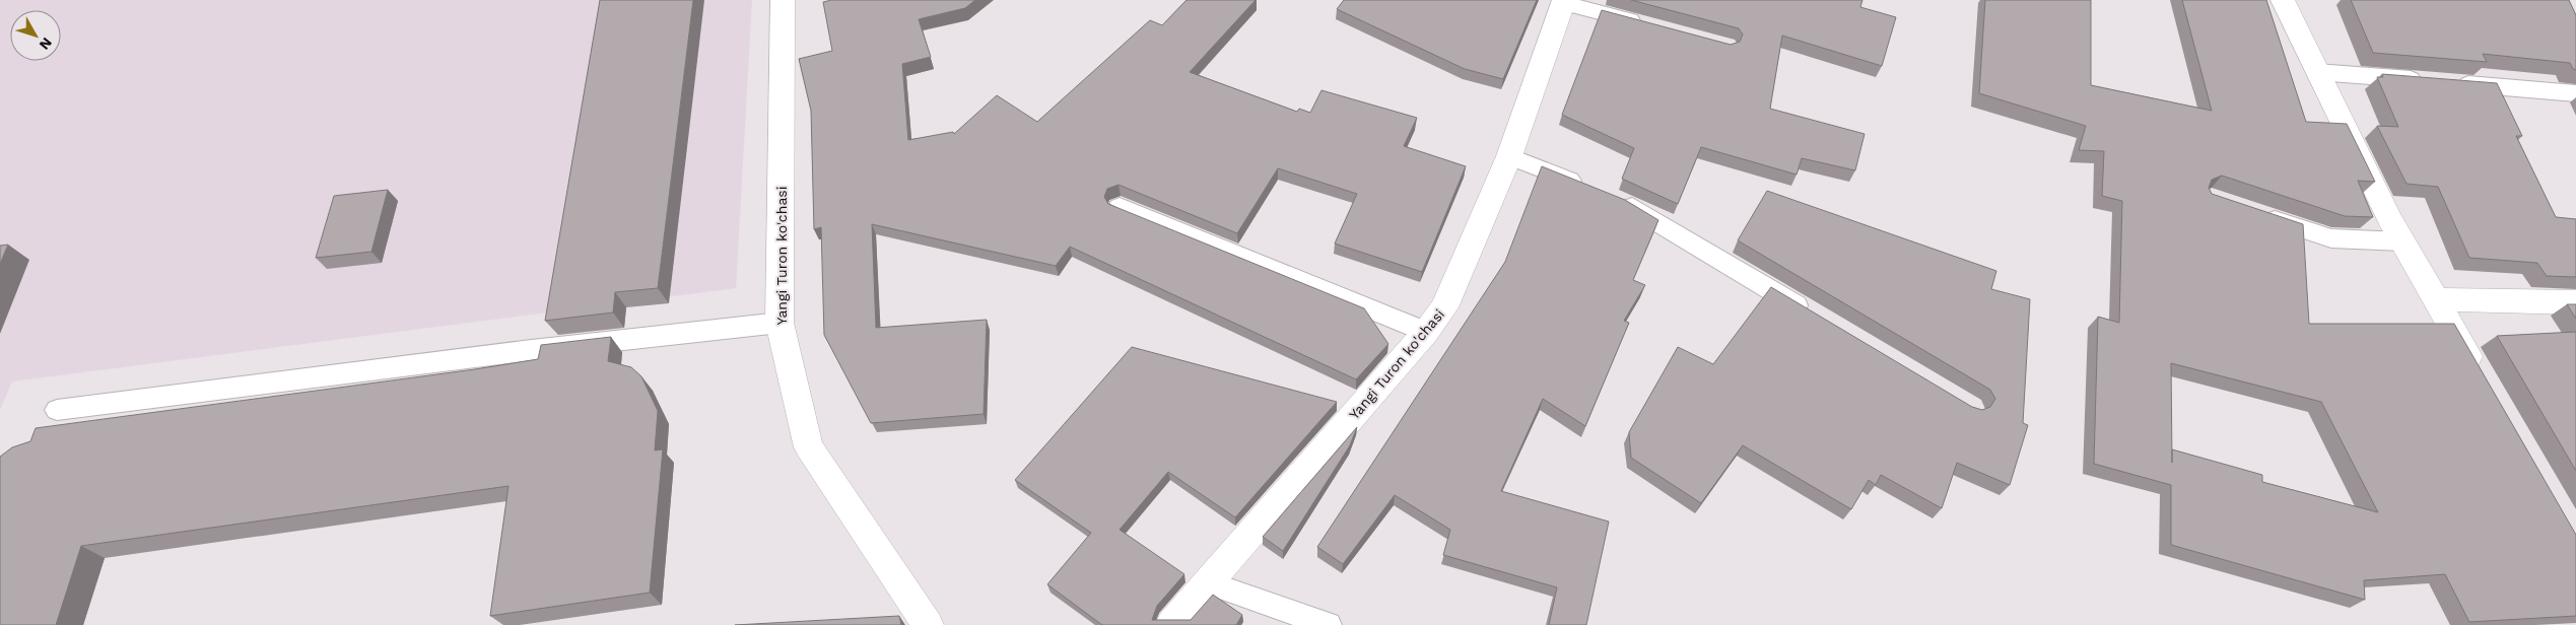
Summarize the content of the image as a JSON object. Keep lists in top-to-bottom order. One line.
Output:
{"streets":{"street":["Yangi Turon ko'chasi"]},"north":"bottom right"}
